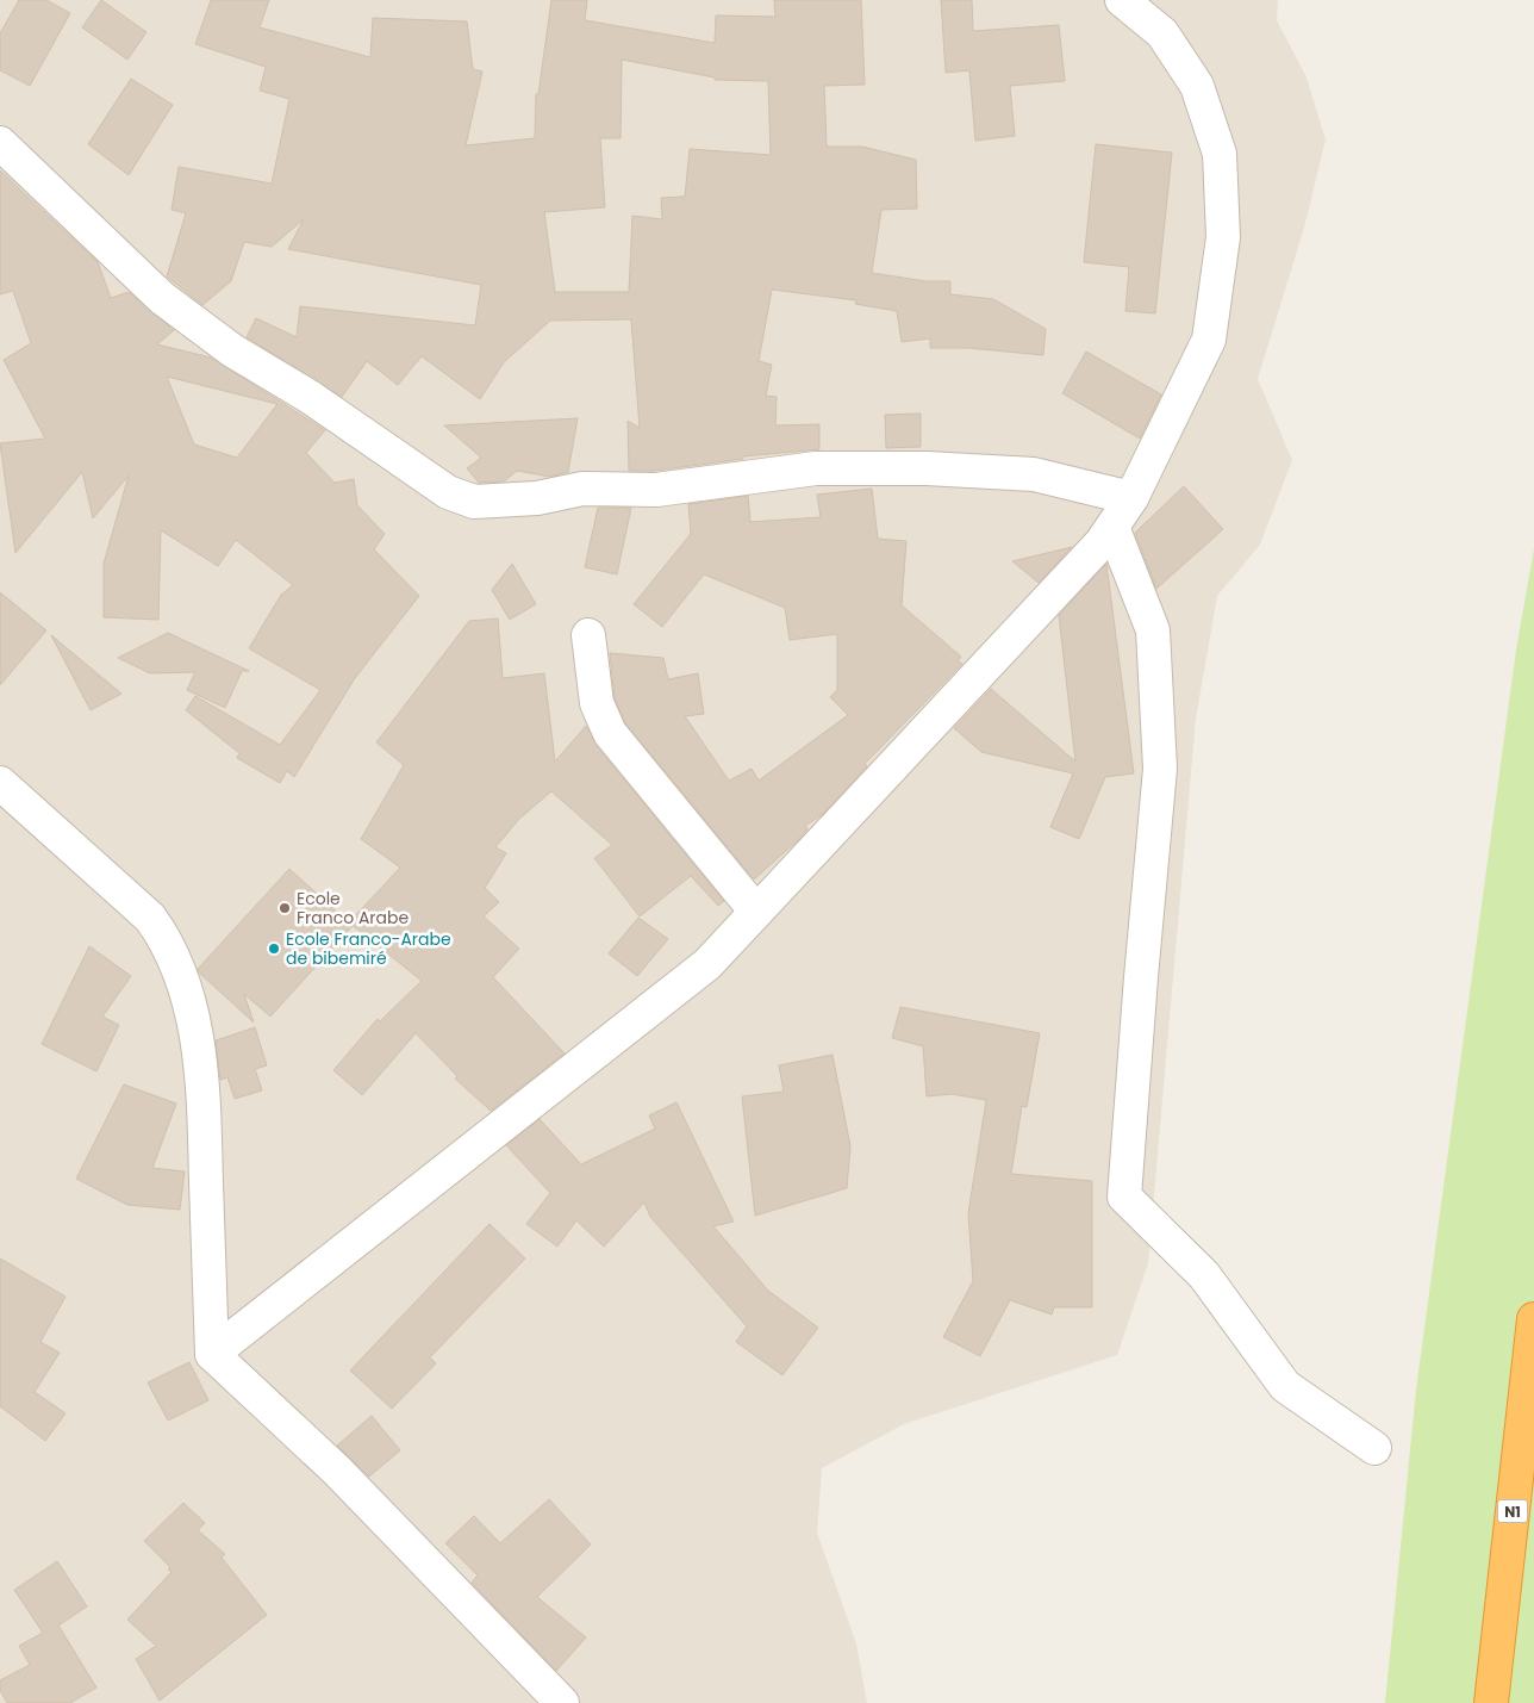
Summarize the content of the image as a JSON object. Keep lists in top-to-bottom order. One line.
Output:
{"streets":{"highway":["N1"]},"places":["Ecole Franco Arabe","Ecole Franco-Arabe de bibemiré"]}
